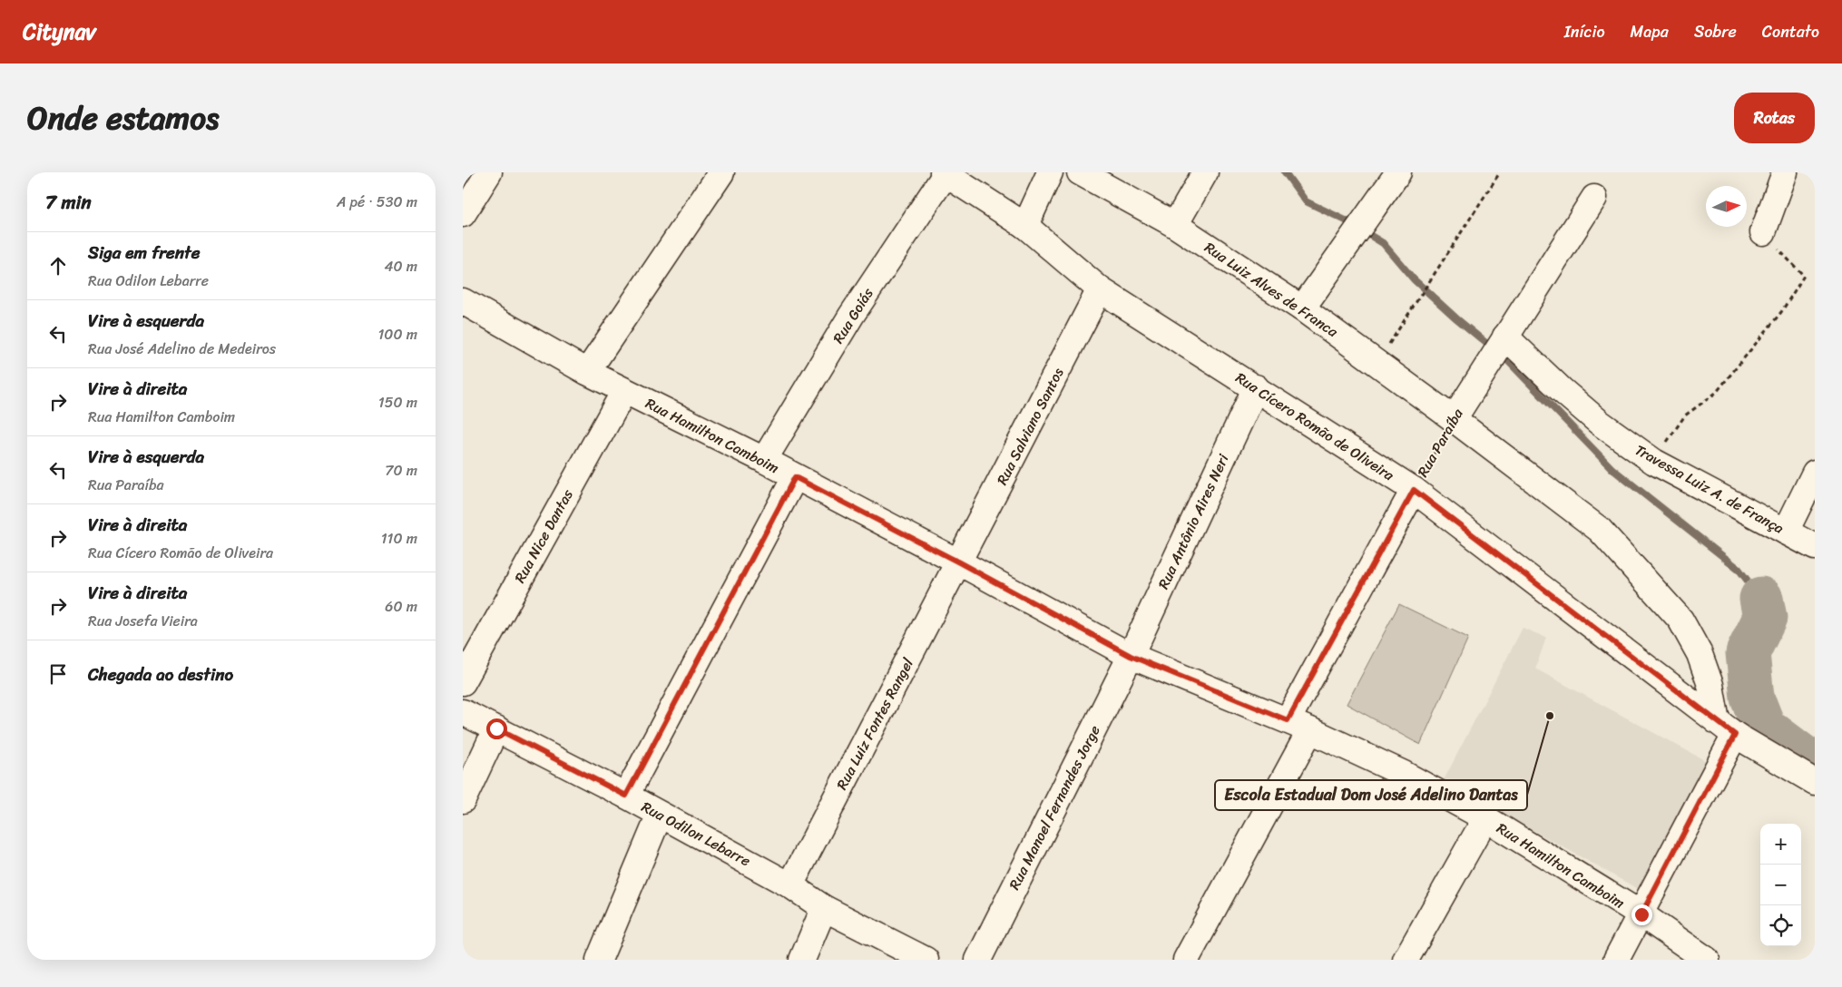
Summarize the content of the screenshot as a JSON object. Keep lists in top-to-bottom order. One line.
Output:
{"streets":{"street":["Rua Luiz Alves de Franca","Rua Goiás","Rua Salviano Santos","Rua Cícero Romão de Oliveira","Rua Hamilton Camboim","Rua Paraíba","Travessa Luiz A. de França","Rua Antônio Aires Neri","Rua Nice Dantas","Rua Luiz Fontes Rangel","Rua Manoel Fernandes Jorge","Rua Odilon Lebarre"]},"crossings":[["Rua Luiz Alves de Franca","Rua Cícero Romão de Oliveira"],["Rua Luiz Alves de Franca","Rua Paraíba"],["Rua Goiás","Rua Cícero Romão de Oliveira"],["Rua Goiás","Rua Hamilton Camboim"],["Rua Salviano Santos","Rua Cícero Romão de Oliveira"],["Rua Salviano Santos","Rua Hamilton Camboim"],["Rua Salviano Santos","Rua Luiz Fontes Rangel"],["Rua Cícero Romão de Oliveira","Rua Paraíba"],["Rua Cícero Romão de Oliveira","Rua Antônio Aires Neri"],["Rua Hamilton Camboim","Rua Paraíba"],["Rua Hamilton Camboim","Rua Antônio Aires Neri"],["Rua Hamilton Camboim","Rua Nice Dantas"],["Rua Hamilton Camboim","Rua Luiz Fontes Rangel"],["Rua Hamilton Camboim","Rua Manoel Fernandes Jorge"],["Rua Paraíba","Travessa Luiz A. de França"],["Rua Antônio Aires Neri","Rua Manoel Fernandes Jorge"],["Rua Luiz Fontes Rangel","Rua Odilon Lebarre"]],"places":["Escola Estadual Dom José Adelino Dantas"],"north":"right","page":{"header":"Citynav","nav":["Início","Mapa","Sobre","Contato"],"title":"Onde estamos","buttons":"Rotas","heading":["7 min","A pé · 530 m"],"list":[["Siga em frente","Rua Odilon Lebarre","40 m"],["Vire à esquerda","Rua José Adelino de Medeiros","100 m"],["Vire à direita","Rua Hamilton Camboim","150 m"],["Vire à esquerda","Rua Paraíba","70 m"],["Vire à direita","Rua Cícero Romão de Oliveira","110 m"],["Vire à direita","Rua Josefa Vieira","60 m"],"Chegada ao destino"],"map_buttons":["+","−"]}}
